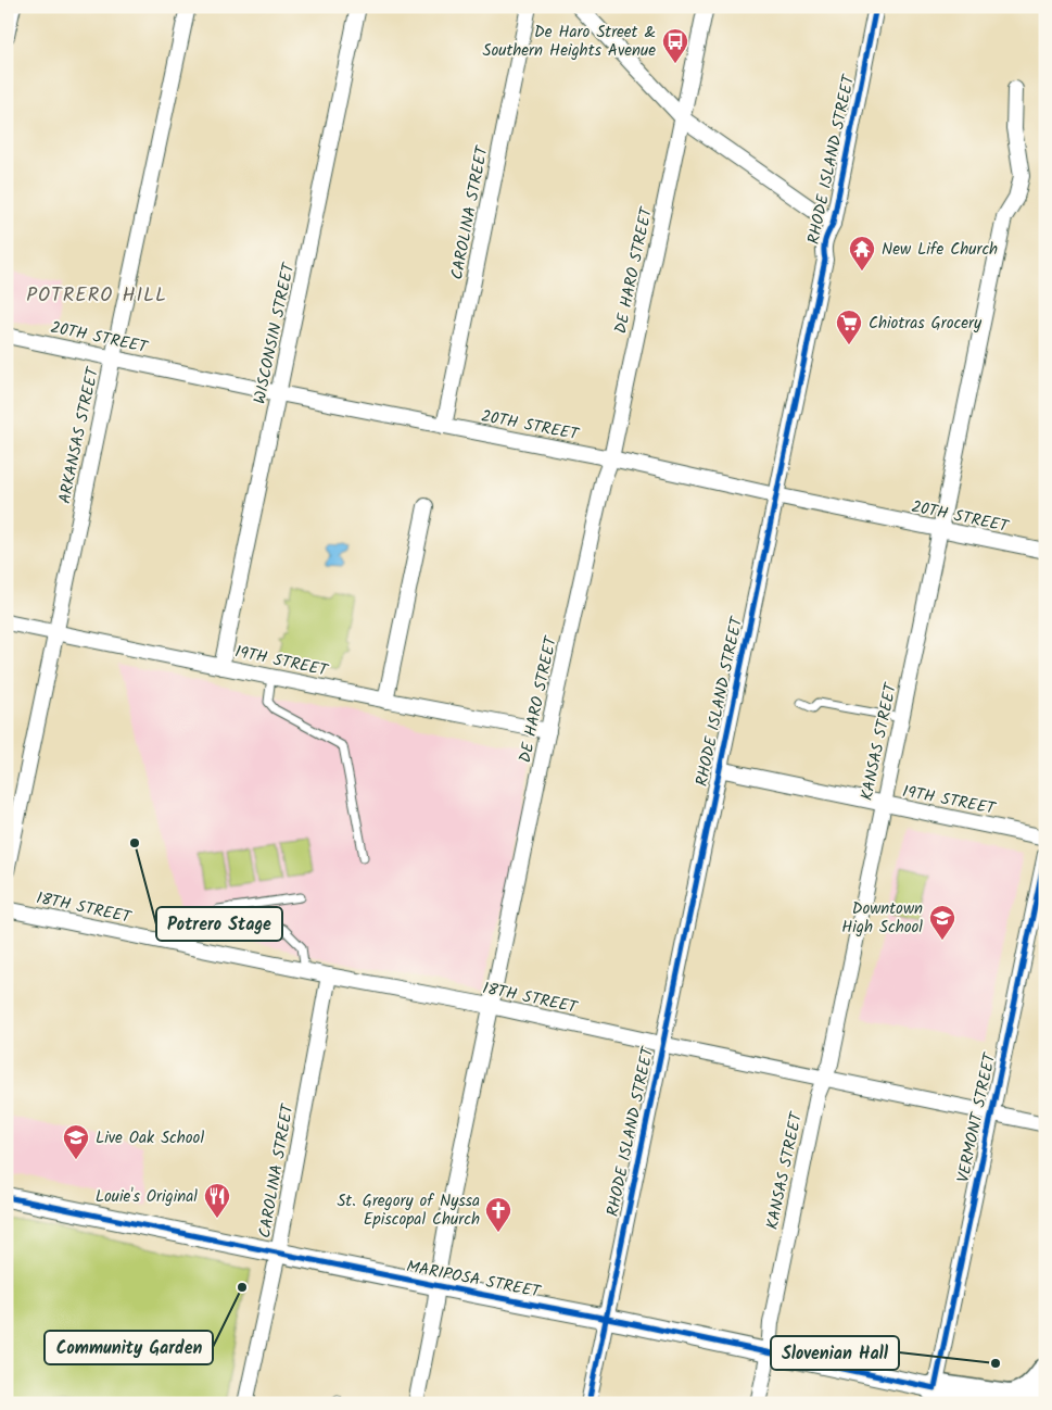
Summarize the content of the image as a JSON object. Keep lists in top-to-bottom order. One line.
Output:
{"streets":{"street":["RHODE ISLAND STREET","CAROLINA STREET","DE HARO STREET","WISCONSIN STREET","20TH STREET","ARKANSAS STREET","19TH STREET","KANSAS STREET","18TH STREET","VERMONT STREET","MARIPOSA STREET"]},"crossings":[["RHODE ISLAND STREET","20TH STREET"],["RHODE ISLAND STREET","19TH STREET"],["RHODE ISLAND STREET","18TH STREET"],["RHODE ISLAND STREET","MARIPOSA STREET"],["CAROLINA STREET","20TH STREET"],["CAROLINA STREET","18TH STREET"],["CAROLINA STREET","MARIPOSA STREET"],["DE HARO STREET","20TH STREET"],["DE HARO STREET","19TH STREET"],["DE HARO STREET","18TH STREET"],["DE HARO STREET","MARIPOSA STREET"],["WISCONSIN STREET","20TH STREET"],["WISCONSIN STREET","19TH STREET"],["20TH STREET","ARKANSAS STREET"],["20TH STREET","KANSAS STREET"],["ARKANSAS STREET","19TH STREET"],["19TH STREET","KANSAS STREET"],["KANSAS STREET","18TH STREET"],["KANSAS STREET","MARIPOSA STREET"],["18TH STREET","VERMONT STREET"],["VERMONT STREET","MARIPOSA STREET"]],"districts":["POTRERO HILL"],"places":{"bus stop":["De Haro Street & Southern Heights Avenue"],"temple":["New Life Church"],"supermarket":["Chiotras Grocery"],"other":["Potrero Stage","Community Garden","Slovenian Hall"],"school or university":["Downtown High School","Live Oak School"],"restaurant":["Louie's Original"],"church":["St. Gregory of Nyssa Episcopal Church"]}}
